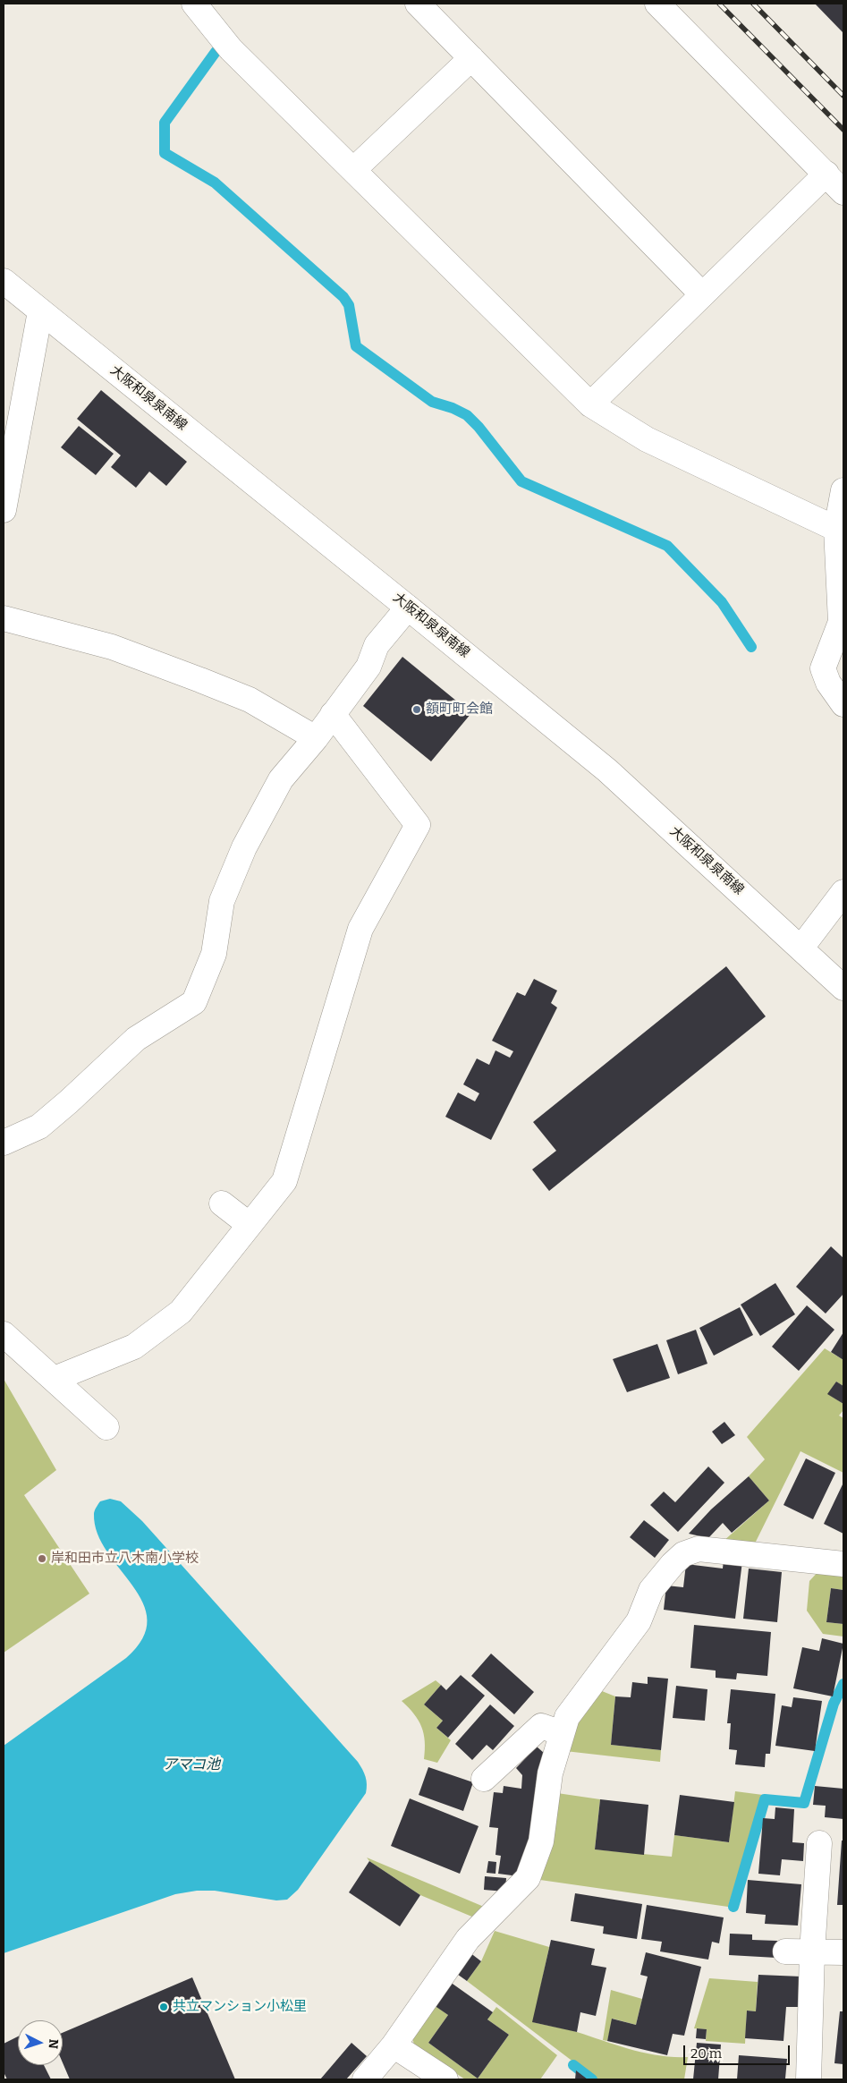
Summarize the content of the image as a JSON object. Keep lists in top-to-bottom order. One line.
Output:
{"streets":{"street":["大阪和泉泉南線"]},"water":["アマコ池"],"places":["額町町会館","岸和田市立八木南小学校","共立マンション小松里"],"scale_bar":"20 m","north":"right"}
